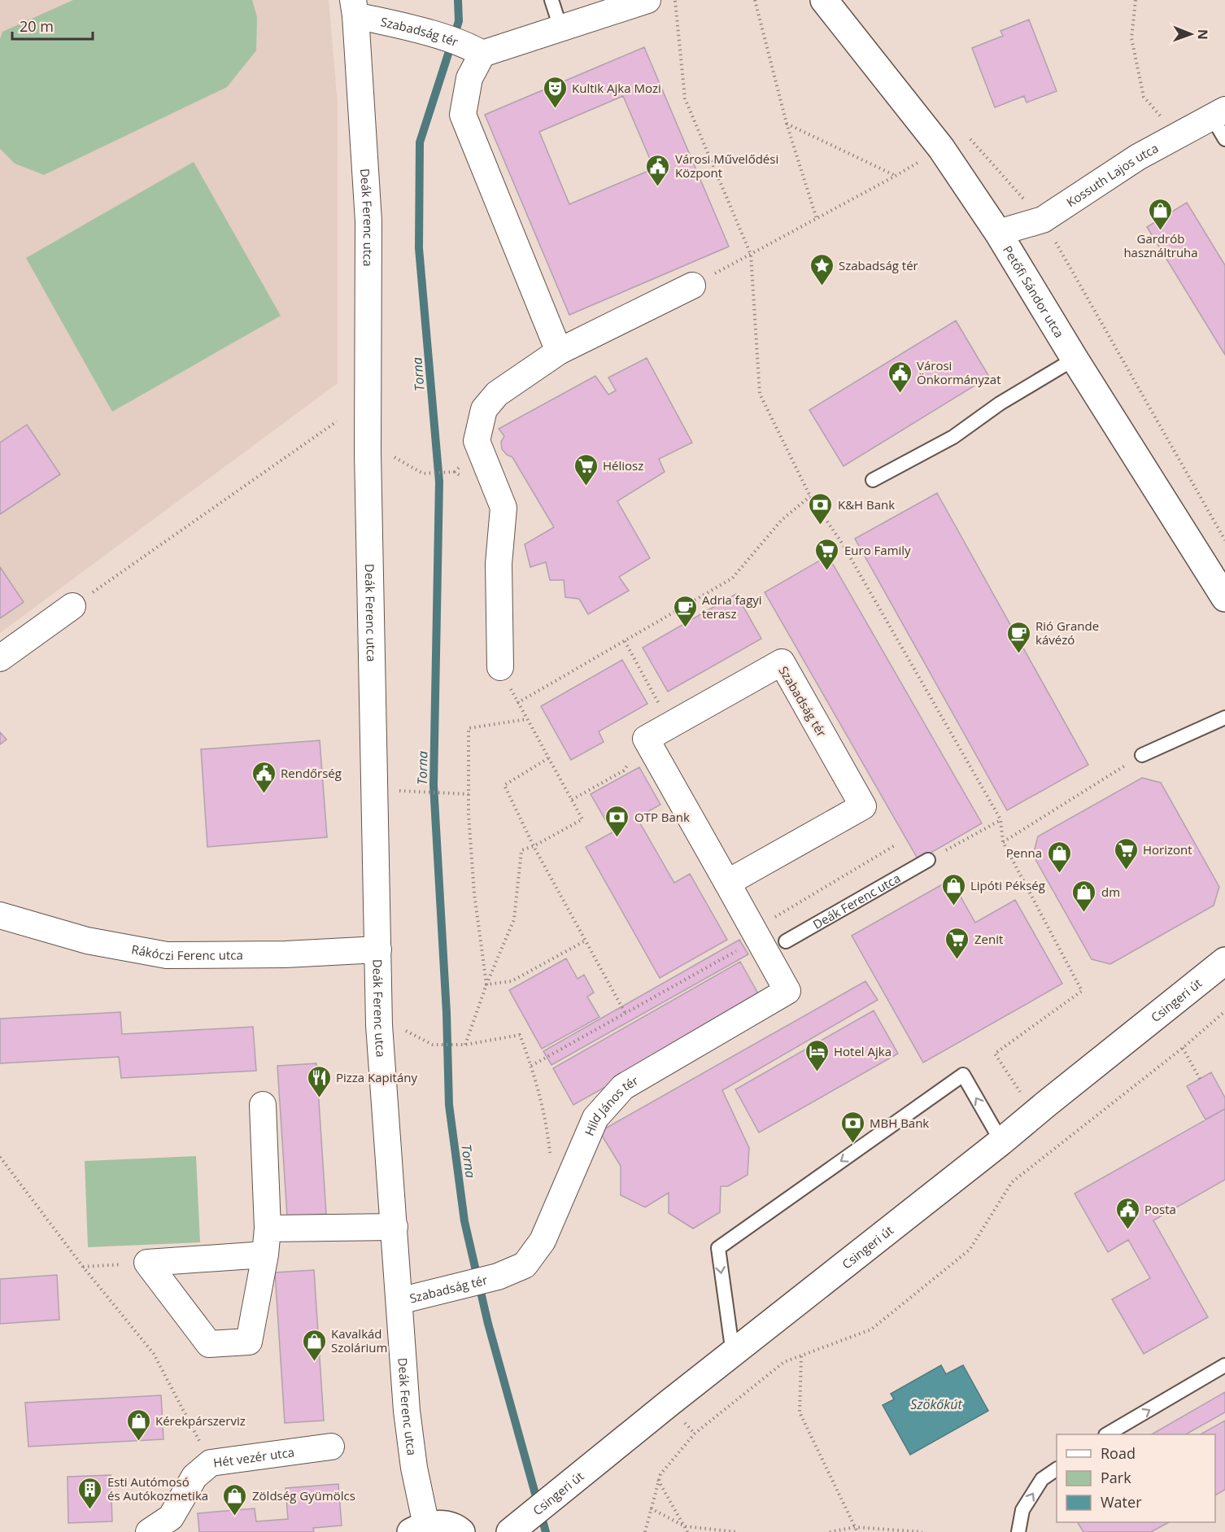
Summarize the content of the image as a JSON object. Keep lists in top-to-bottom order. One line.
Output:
{"streets":{"main road":["Petőfi Sándor utca","Csingeri út"],"street":["Szabadság tér","Kossuth Lajos utca","Deák Ferenc utca","Rákóczi Ferenc utca","Hild János tér","Hét vezér utca"]},"crossings":[["Szabadság tér","Deák Ferenc utca"],["Szabadság tér","Hild János tér"],["Kossuth Lajos utca","Petőfi Sándor utca"],["Deák Ferenc utca","Rákóczi Ferenc utca"]],"water":["Torna","Szökőkút"],"places":{"theatre":["Kultik Ajka Mozi"],"public building":["Városi Művelődési Központ","Városi Önkormányzat","Rendőrség","Posta"],"shop":["Gardrób használtruha","Penna","Lipóti Pékség","dm","Kavalkád Szolárium","Kérekpárszerviz","Zöldség Gyümölcs"],"place":["Szabadság tér"],"supermarket":["Héliosz","Euro Family","Horizont","Zenit"],"bank":["K&H Bank","OTP Bank","MBH Bank"],"cafe":["Adria fagyi terasz","Rió Grande kávézó"],"hotel":["Hotel Ajka"],"restaurant":["Pizza Kapitány"],"building":["Esti Autómosó és Autókozmetika"]},"legend":["Road","Park","Water"],"scale_bar":"20 m","north":"right"}
